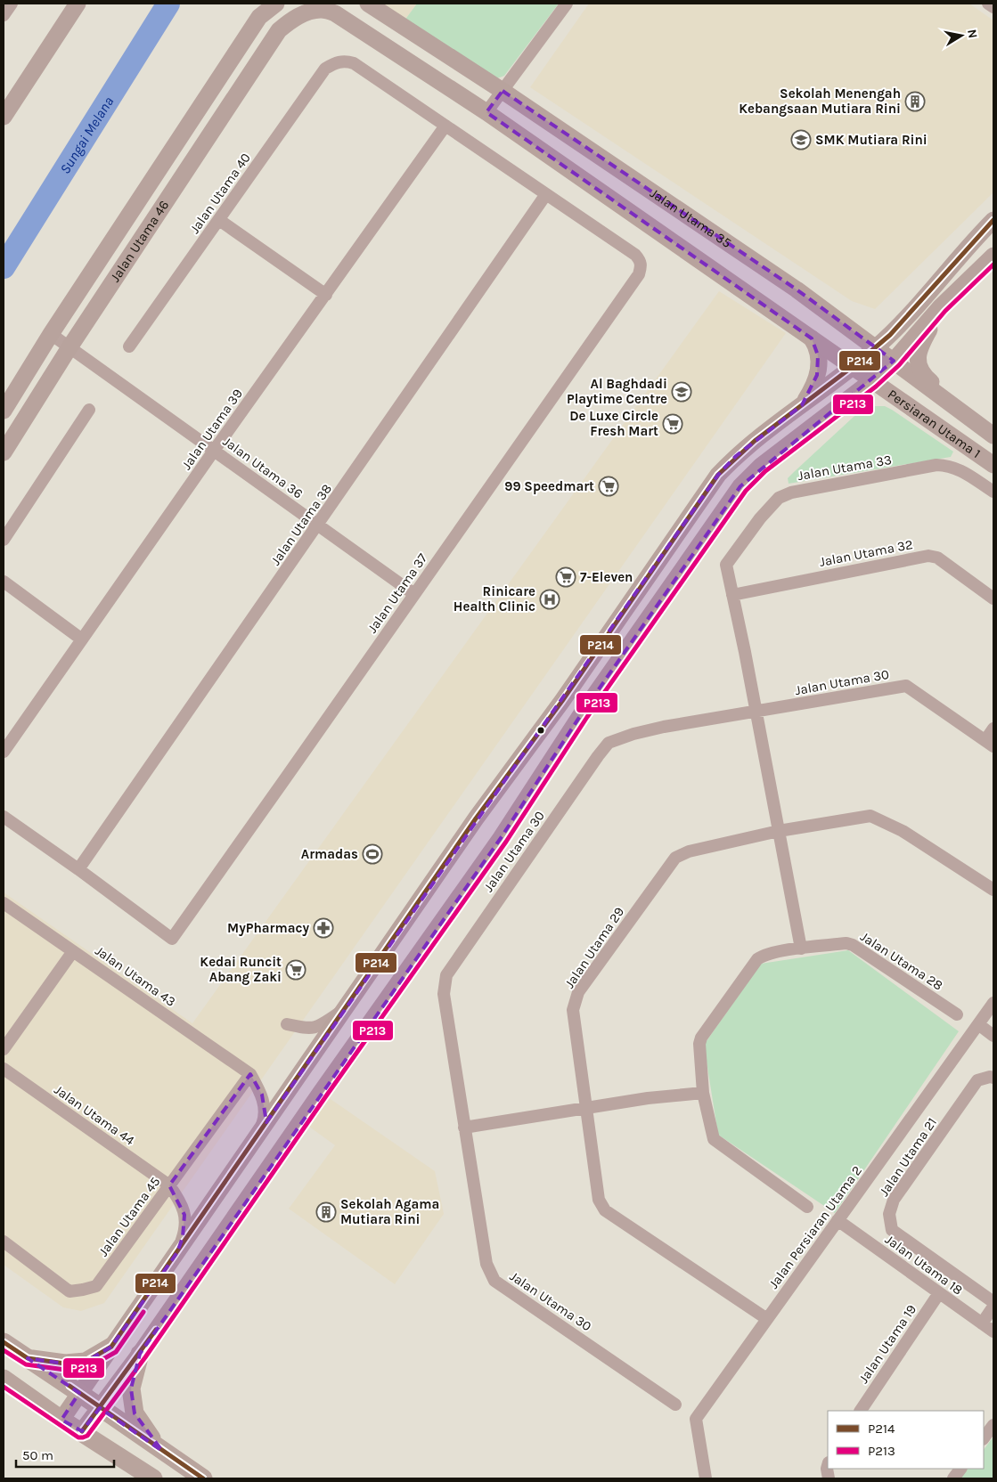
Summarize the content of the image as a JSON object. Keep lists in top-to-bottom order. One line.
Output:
{"streets":{"street":["Jalan Utama 40","Jalan Utama 35","Jalan Utama 46","Persiaran Utama 1","Jalan Utama 39","Jalan Utama 36","Jalan Utama 33","Jalan Utama 38","Jalan Utama 32","Jalan Utama 37","Jalan Utama 30","Jalan Utama 29","Jalan Utama 28","Jalan Utama 43","Jalan Utama 44","Jalan Utama 21","Jalan Utama 45","Jalan Persiaran Utama 2","Jalan Utama 18","Jalan Utama 19"]},"crossings":[["Jalan Utama 40","Jalan Utama 39"],["Jalan Utama 35","Persiaran Utama 1"],["Jalan Utama 46","Jalan Utama 36"],["Jalan Utama 39","Jalan Utama 36"],["Jalan Utama 36","Jalan Utama 38"],["Jalan Utama 36","Jalan Utama 37"],["Jalan Utama 33","Jalan Utama 32"],["Jalan Utama 38","Jalan Utama 37"],["Jalan Utama 29","Jalan Persiaran Utama 2"],["Jalan Utama 43","Jalan Utama 45"],["Jalan Utama 44","Jalan Utama 45"],["Jalan Persiaran Utama 2","Jalan Utama 18"],["Jalan Utama 18","Jalan Utama 19"]],"water":["Sungai Melana"],"places":{"building":["Sekolah Menengah Kebangsaan Mutiara Rini","Sekolah Agama Mutiara Rini"],"school or university":["SMK Mutiara Rini","Al Baghdadi Playtime Centre"],"supermarket":["De Luxe Circle Fresh Mart","99 Speedmart","7-Eleven","Kedai Runcit Abang Zaki"],"hospital":["Rinicare Health Clinic"],"sports":["Armadas"],"pharmacy":["MyPharmacy"]},"lines":["transit line P214","transit line P213"],"legend":["P214","P213"],"scale_bar":"50 m","north":"right"}
